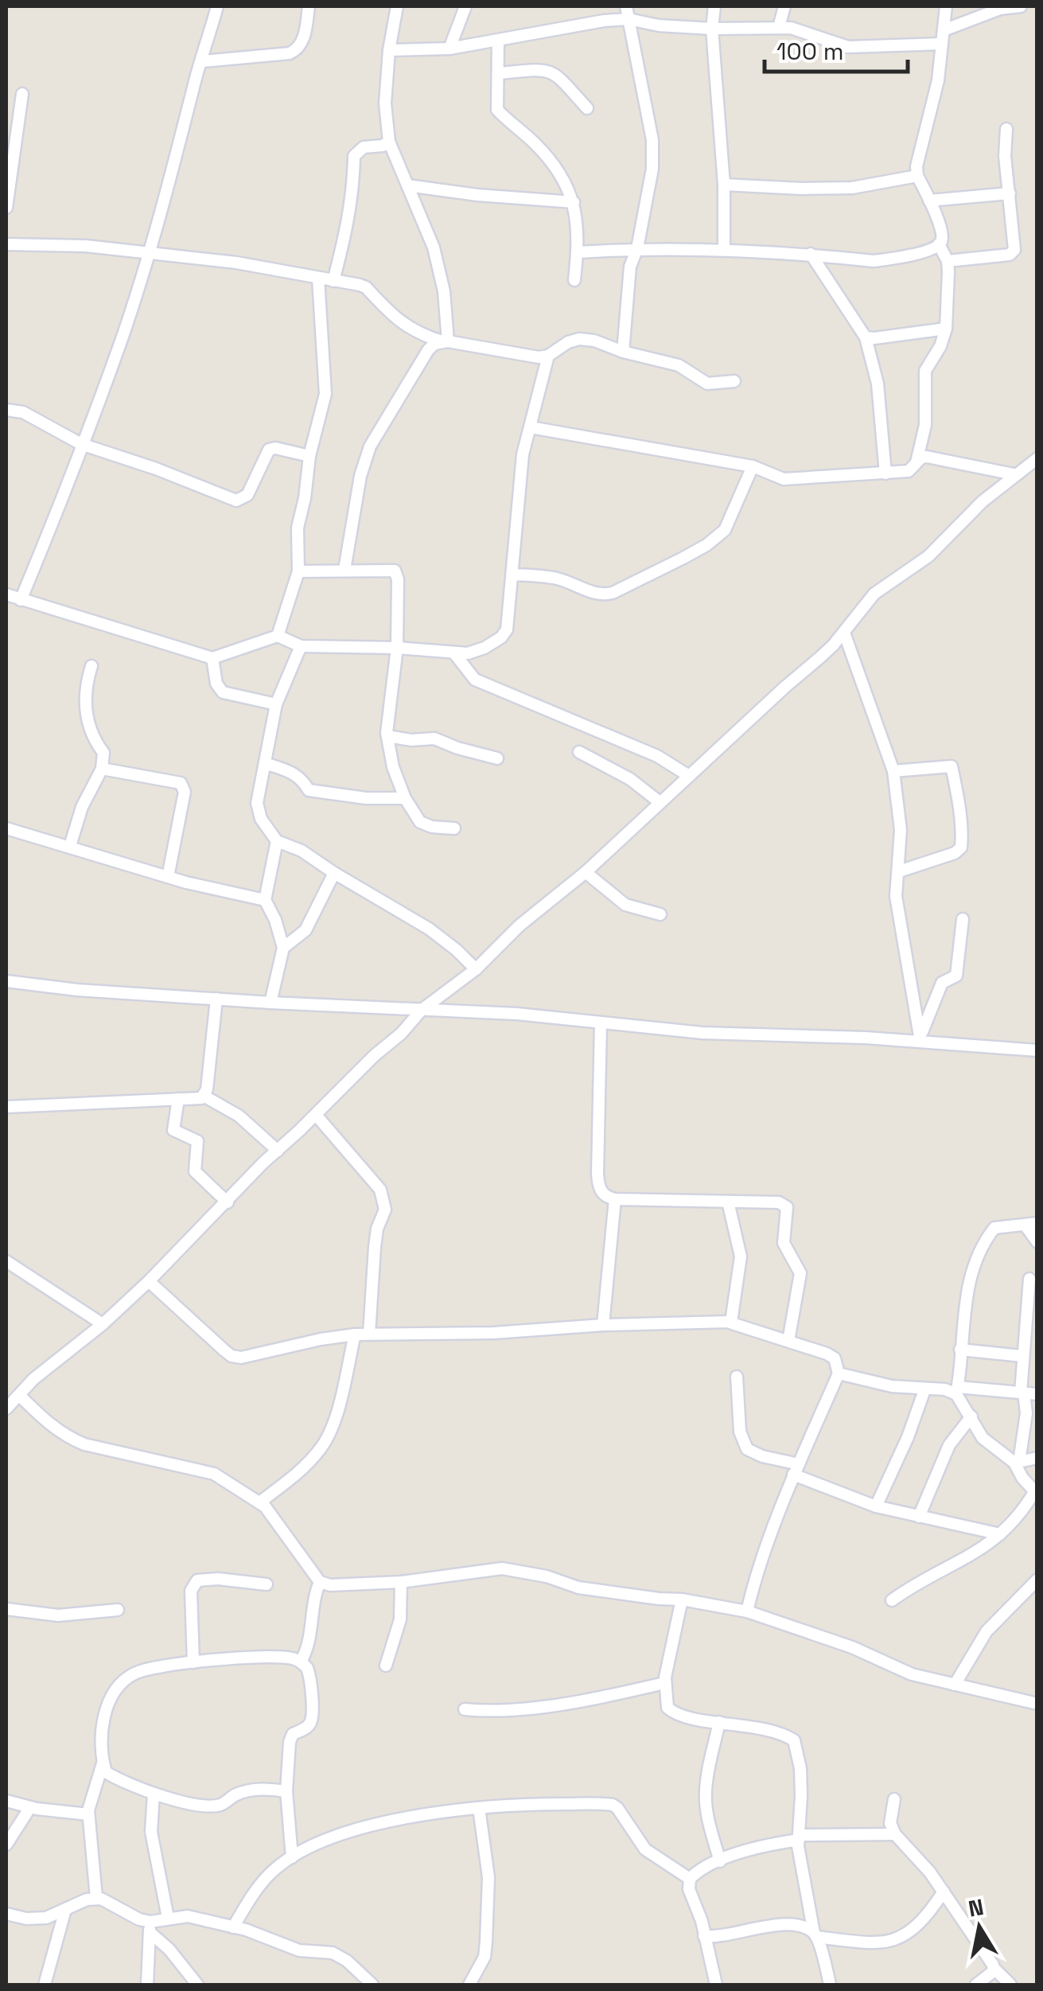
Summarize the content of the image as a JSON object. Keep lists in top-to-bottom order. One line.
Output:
{"scale_bar":"100 m","north":"top"}
